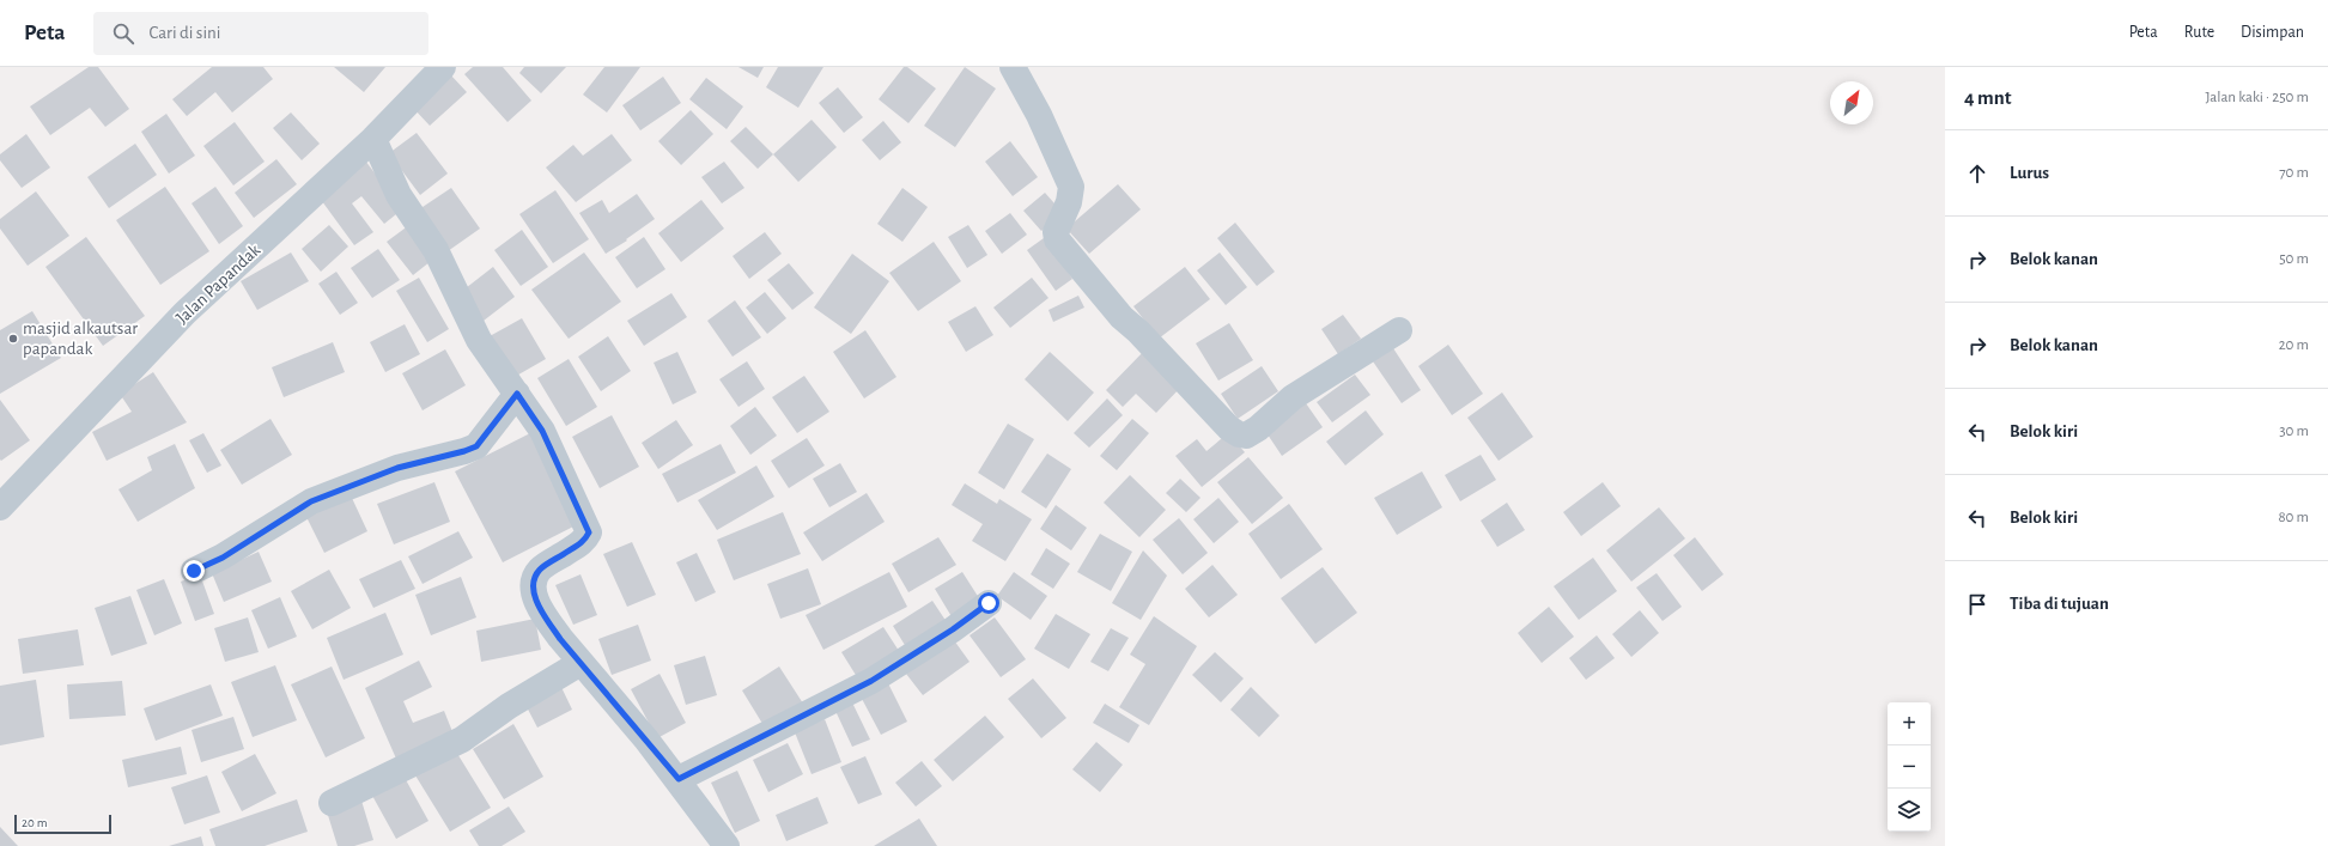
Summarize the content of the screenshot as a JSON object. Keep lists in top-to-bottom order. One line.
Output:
{"streets":{"street":["Jalan Papandak"]},"places":["masjid alkautsar papandak"],"scale_bar":"20 m","north":"top right","page":{"header":"Peta","search":"Cari di sini","nav":["Peta","Rute","Disimpan"],"heading":["4 mnt","Jalan kaki · 250 m"],"list":[["Lurus","70 m"],["Belok kanan","50 m"],["Belok kanan","20 m"],["Belok kiri","30 m"],["Belok kiri","80 m"],"Tiba di tujuan"],"map_buttons":["+","−"],"scale":"20 m"}}
